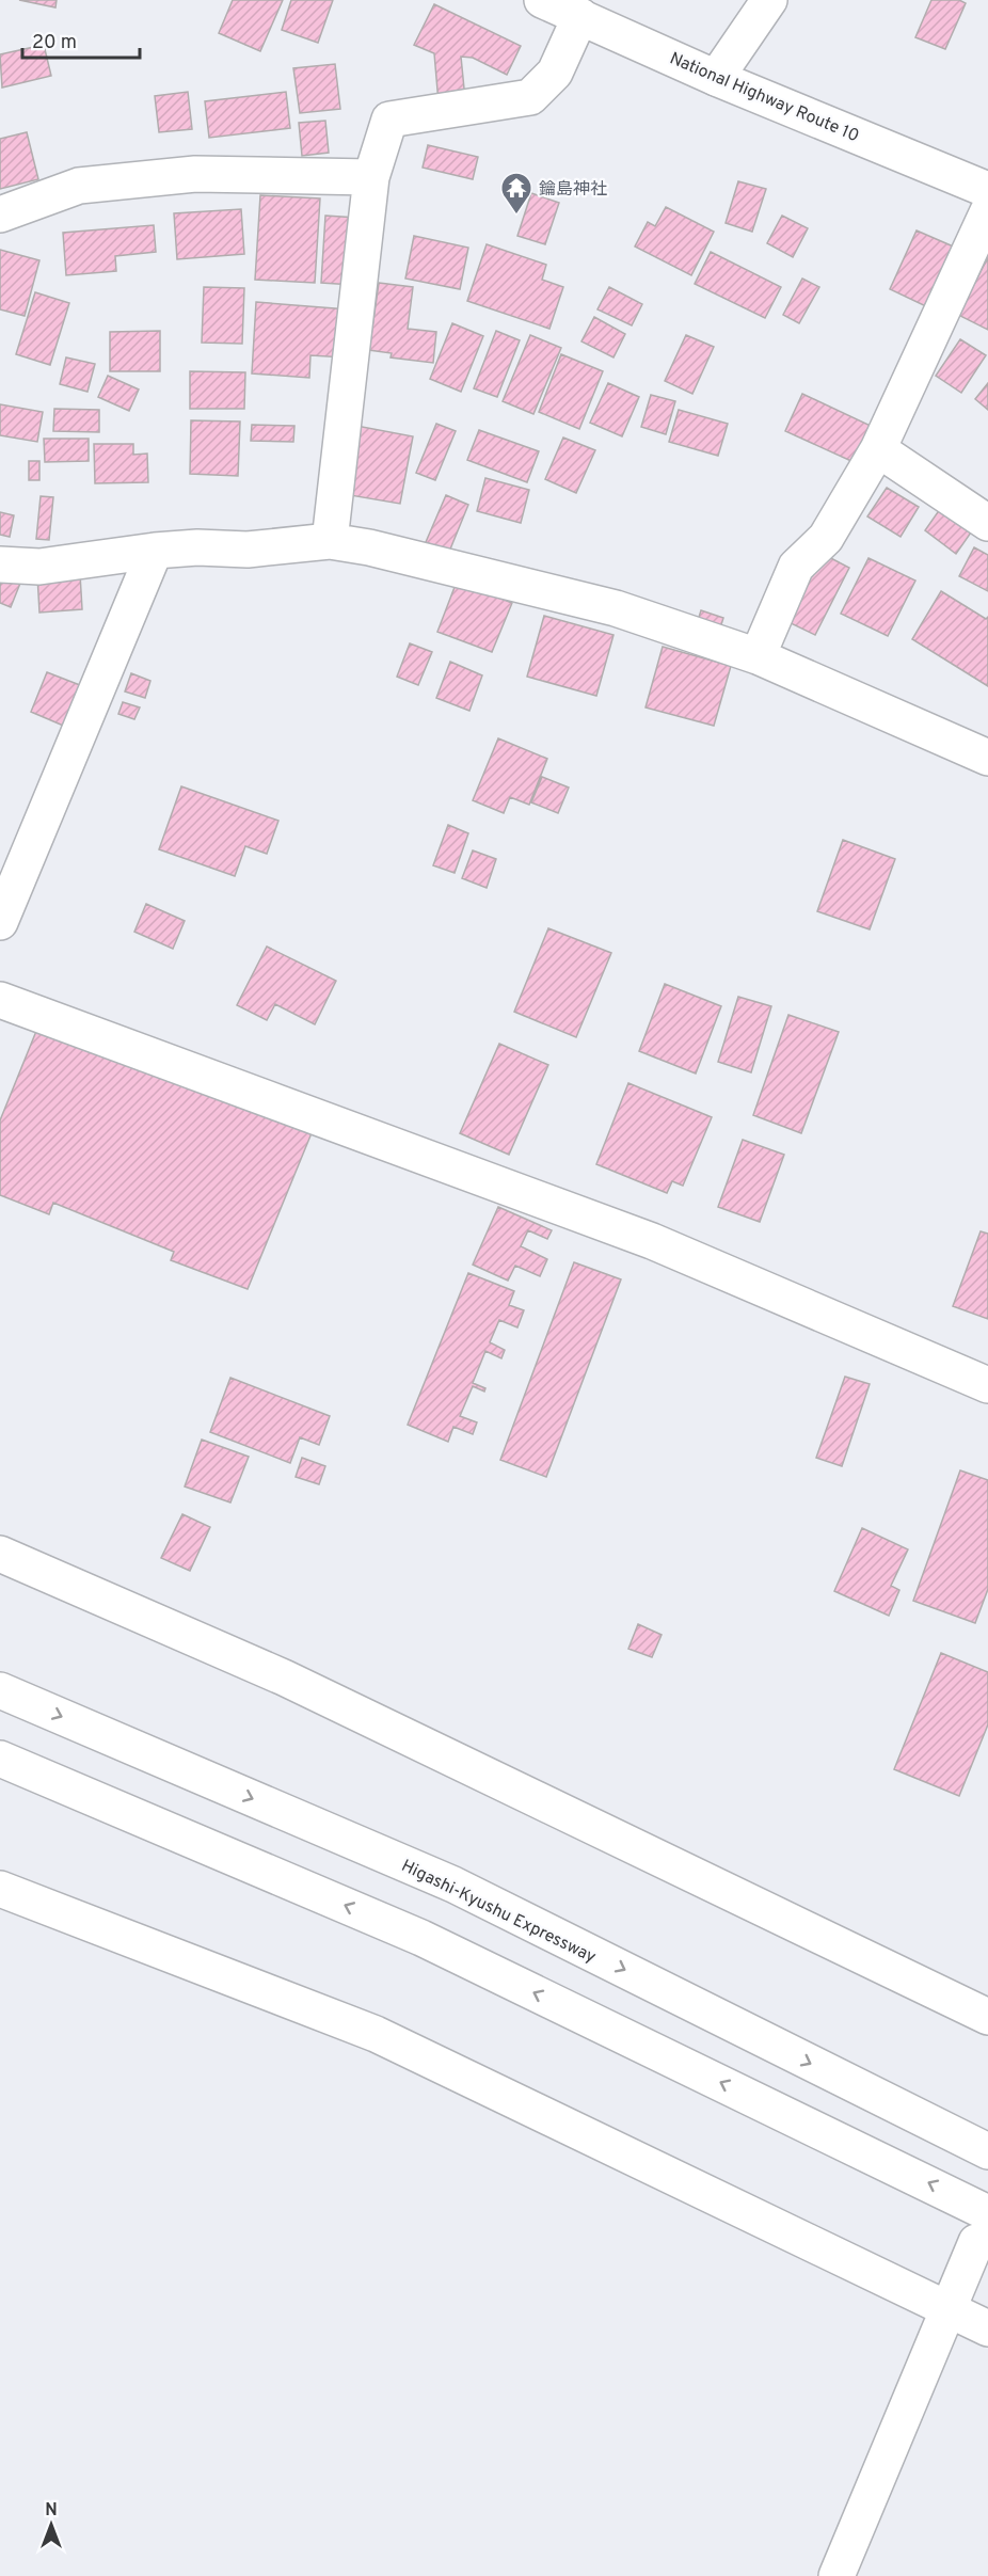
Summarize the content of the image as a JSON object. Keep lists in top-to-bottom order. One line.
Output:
{"streets":{"main road":["National Highway Route 10","Higashi-Kyushu Expressway"]},"places":{"temple":["鑰島神社"]},"scale_bar":"20 m","north":"top"}
